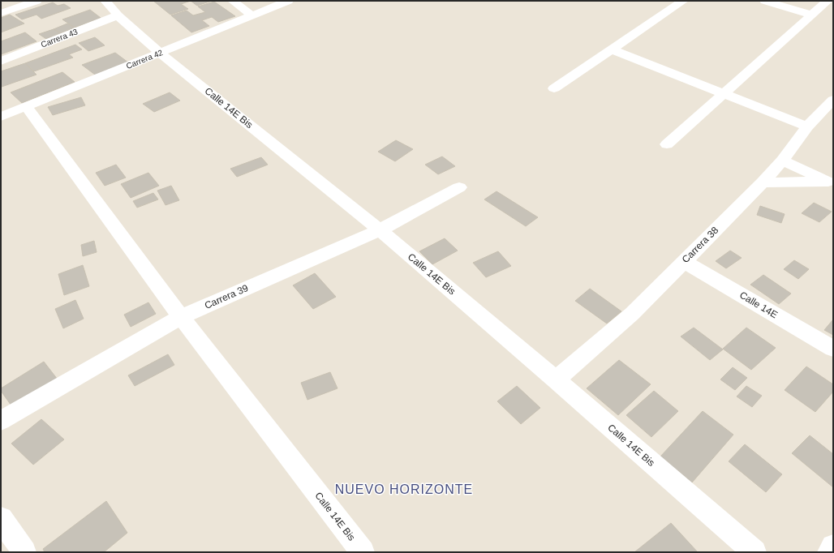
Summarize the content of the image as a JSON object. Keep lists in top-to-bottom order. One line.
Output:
{"streets":{"street":["Carrera 43","Carrera 42","Calle 14E Bis","Carrera 38","Carrera 39","Calle 14E"]},"crossings":[["Carrera 43","Calle 14E Bis"],["Carrera 42","Calle 14E Bis"],["Calle 14E Bis","Carrera 38"],["Calle 14E Bis","Carrera 39"],["Carrera 38","Calle 14E"]],"districts":["NUEVO HORIZONTE"]}
